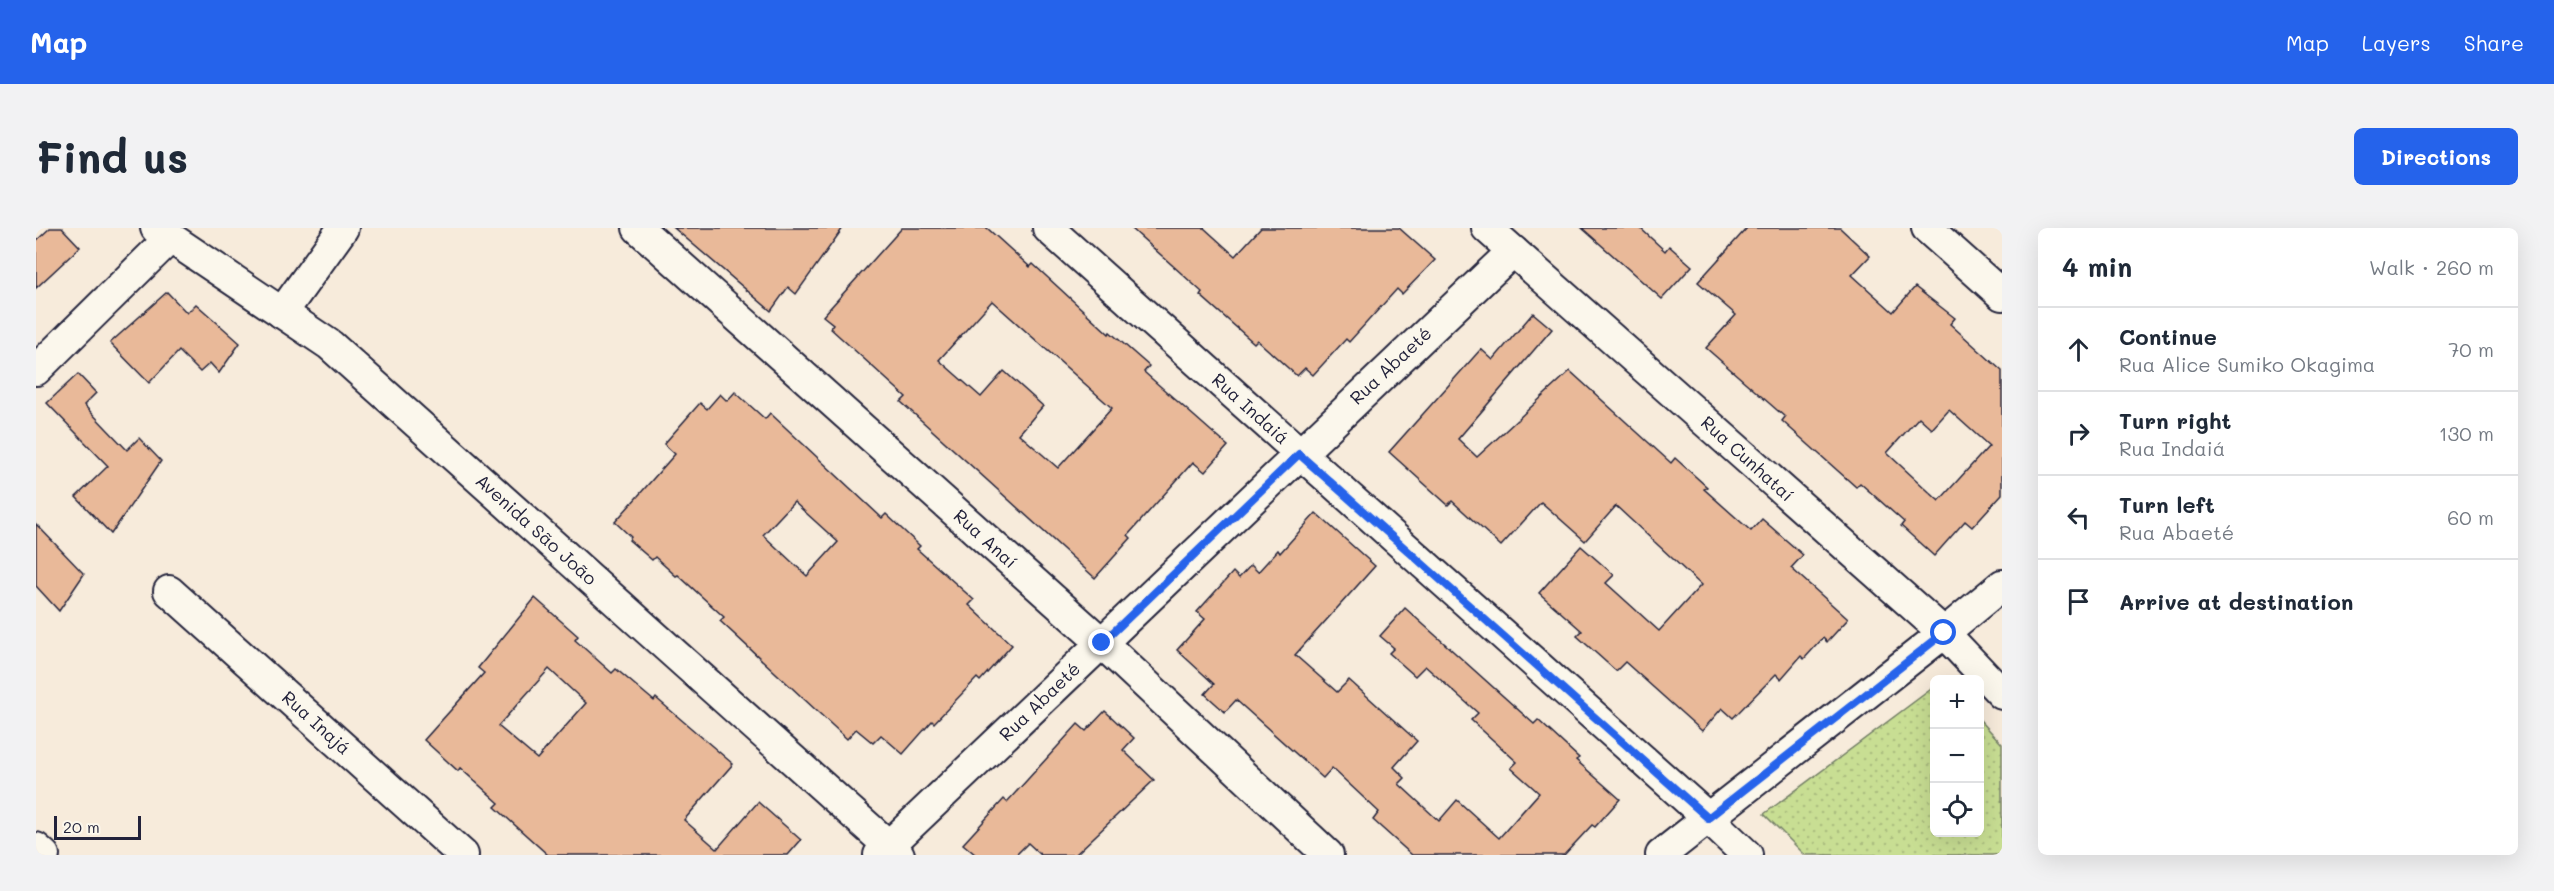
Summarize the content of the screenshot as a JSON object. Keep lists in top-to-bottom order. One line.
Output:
{"streets":{"street":["Rua Abaeté","Rua Indaiá","Rua Cunhataí","Avenida São João","Rua Anaí","Rua Inajá"]},"crossings":[["Rua Abaeté","Rua Indaiá"],["Rua Abaeté","Rua Cunhataí"],["Rua Abaeté","Avenida São João"],["Rua Abaeté","Rua Anaí"]],"scale_bar":"20 m","page":{"header":"Map","nav":["Map","Layers","Share"],"buttons":"Directions","title":"Find us","heading":["4 min","Walk · 260 m"],"list":[["Continue","Rua Alice Sumiko Okagima","70 m"],["Turn right","Rua Indaiá","130 m"],["Turn left","Rua Abaeté","60 m"],"Arrive at destination"],"map_buttons":["+","−"],"scale":"20 m"}}
